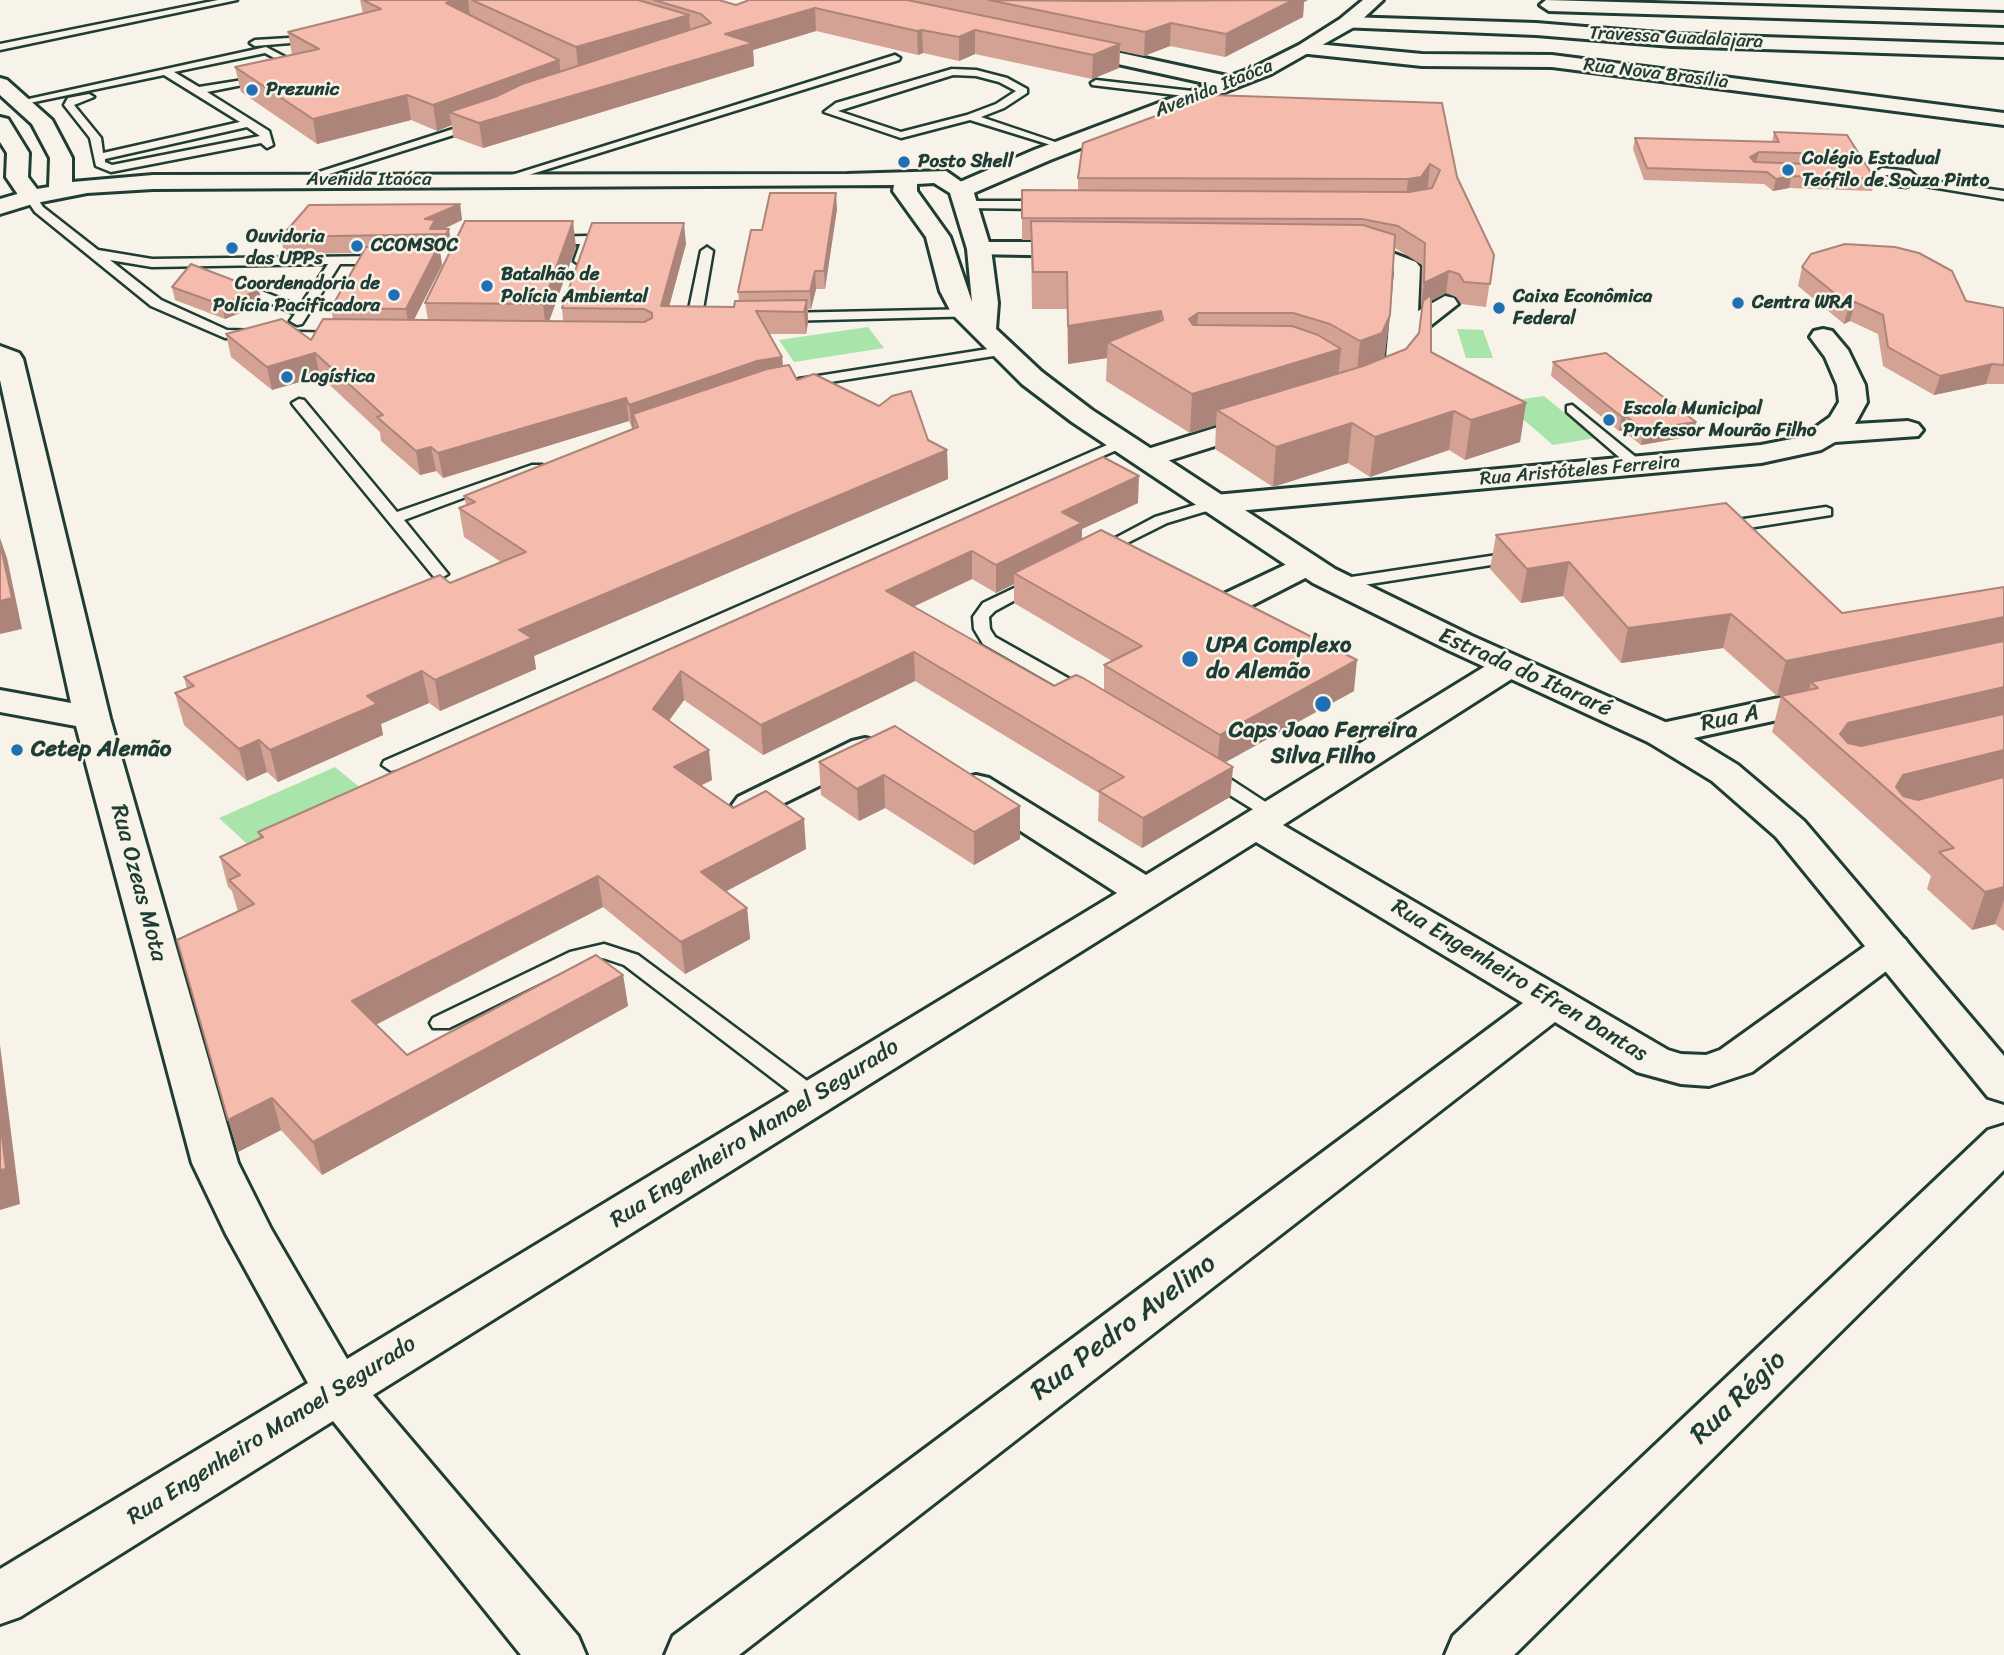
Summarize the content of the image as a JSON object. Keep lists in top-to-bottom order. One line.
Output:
{"streets":{"street":["Travessa Guadalajara","Rua Nova Brasília","Avenida Itaóca","Rua Aristóteles Ferreira","Estrada do Itararé","Rua A","Rua Ozeas Mota","Rua Engenheiro Efren Dantas","Rua Engenheiro Manoel Segurado","Rua Pedro Avelino","Rua Régio"]},"crossings":[["Travessa Guadalajara","Avenida Itaóca"],["Rua Nova Brasília","Avenida Itaóca"],["Avenida Itaóca","Estrada do Itararé"],["Rua Aristóteles Ferreira","Estrada do Itararé"],["Estrada do Itararé","Rua A"],["Estrada do Itararé","Rua Engenheiro Efren Dantas"],["Estrada do Itararé","Rua Engenheiro Manoel Segurado"],["Rua Ozeas Mota","Rua Engenheiro Manoel Segurado"],["Rua Engenheiro Efren Dantas","Rua Engenheiro Manoel Segurado"],["Rua Engenheiro Efren Dantas","Rua Pedro Avelino"]],"places":["Prezunic","Posto Shell","Colégio Estadual Teófilo de Souza Pinto","CCOMSOC","Ouvidoria das UPPs","Batalhão de Polícia Ambiental","Coordenadoria de Polícia Pacificadora","Centra WRA","Caixa Econômica Federal","Logística","Escola Municipal Professor Mourão Filho","UPA Complexo do Alemão","Caps Joao Ferreira Silva Filho","Cetep Alemão"]}
